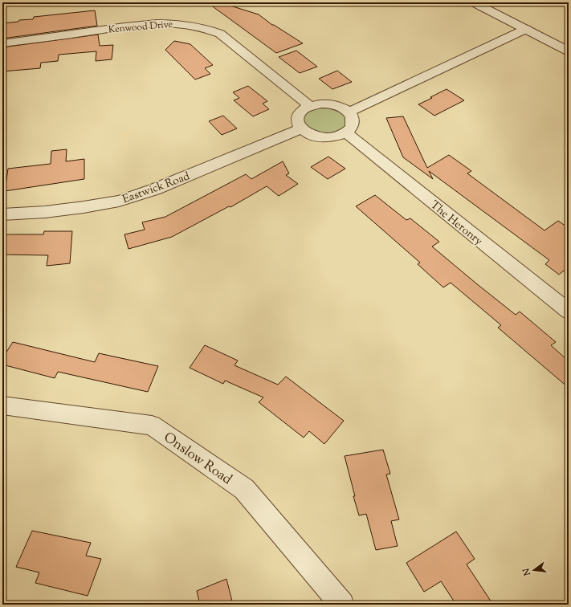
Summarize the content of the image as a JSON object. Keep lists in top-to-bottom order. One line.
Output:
{"streets":{"street":["Kenwood Drive","Eastwick Road","The Heronry","Onslow Road"]},"crossings":[["Kenwood Drive","Eastwick Road"],["Kenwood Drive","The Heronry"],["Eastwick Road","The Heronry"]],"north":"left"}
